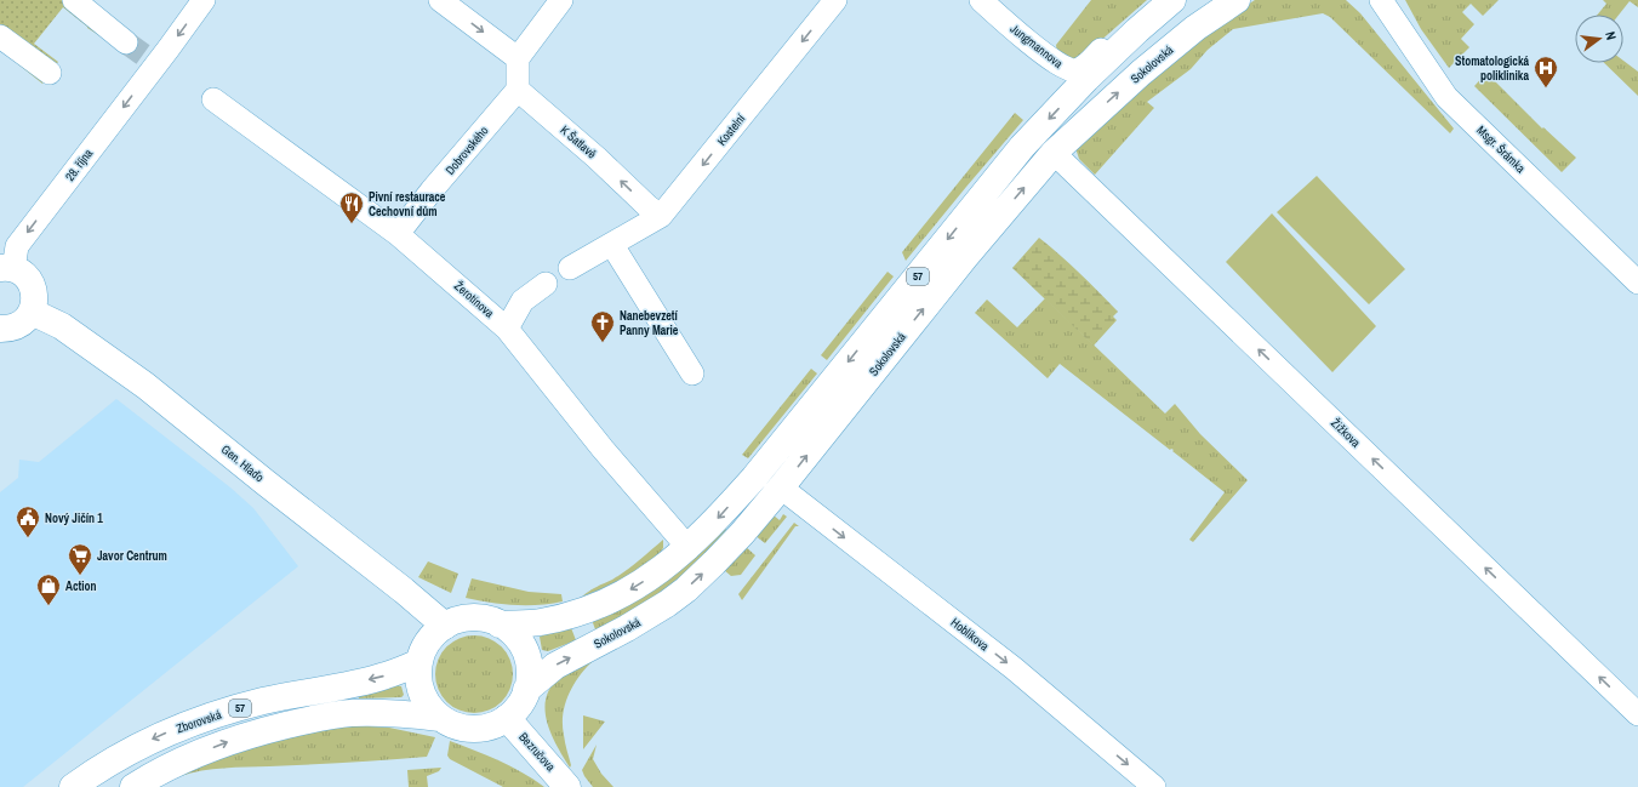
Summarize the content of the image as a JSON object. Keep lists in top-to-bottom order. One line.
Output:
{"streets":{"main road":["Sokolovská","57","Gen. Hlaďo","Zborovská","Bezručova"],"street":["Jungmannova","Kostelní","K Šatlavě","Msgr. Šrámka","Dobrovského","28. října","Žerotínova","Žižkova","Hoblíkova"]},"crossings":[["Sokolovská","57"],["Sokolovská","Žerotínova"],["Sokolovská","Žižkova"],["Sokolovská","Gen. Hlaďo"],["Sokolovská","Hoblíkova"],["Sokolovská","Zborovská"],["Sokolovská","Bezručova"],["Kostelní","K Šatlavě"],["K Šatlavě","Dobrovského"],["Dobrovského","Žerotínova"],["57","Gen. Hlaďo"],["57","Zborovská"],["57","Bezručova"],["Gen. Hlaďo","Zborovská"],["Gen. Hlaďo","Bezručova"],["Zborovská","Bezručova"]],"one_way":["Kostelní","K Šatlavě","28. října","Žižkova","Hoblíkova"],"places":{"hospital":["Stomatologická poliklinika"],"restaurant":["Pivní restaurace Cechovní dům"],"church":["Nanebevzetí Panny Marie"],"public building":["Nový Jičín 1"],"supermarket":["Javor Centrum"],"shop":["Action"]},"north":"right"}
